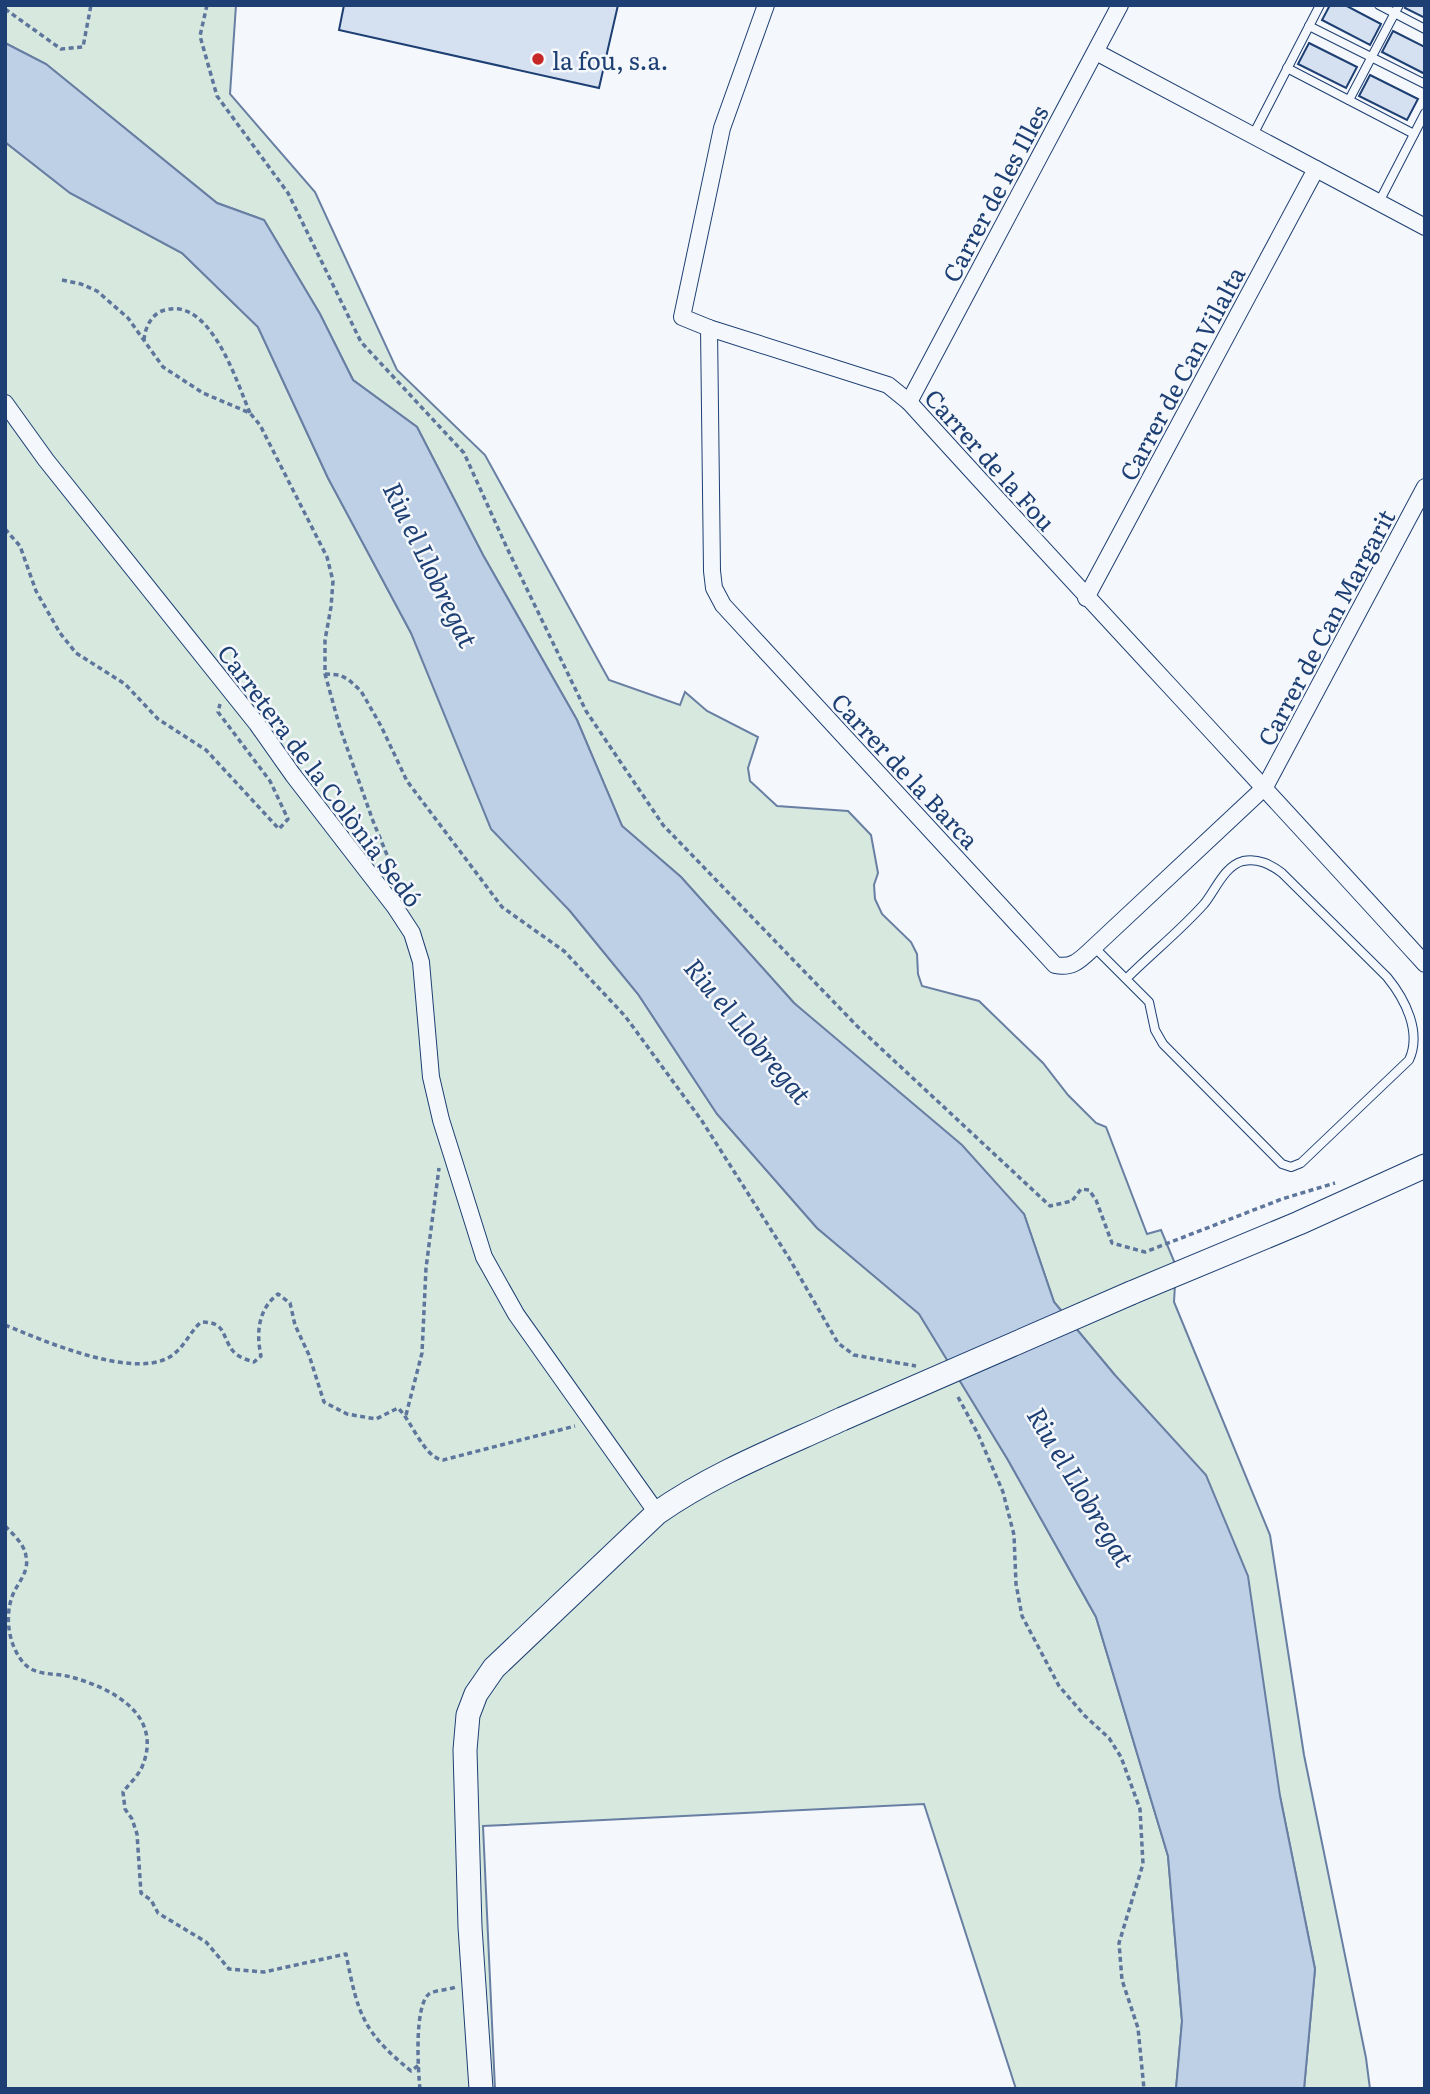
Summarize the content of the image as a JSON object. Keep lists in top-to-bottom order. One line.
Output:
{"streets":{"street":["Carrer de les Illes","Carrer de Can Vilalta","Carrer de la Fou","Carrer de Can Margarit","Carrer de la Barca","Carretera de la Colònia Sedó"]},"crossings":[["Carrer de les Illes","Carrer de la Fou"],["Carrer de Can Vilalta","Carrer de la Fou"],["Carrer de la Fou","Carrer de Can Margarit"],["Carrer de la Fou","Carrer de la Barca"],["Carrer de Can Margarit","Carrer de la Barca"]],"water":["Riu el Llobregat"],"places":["la fou, s.a."]}
